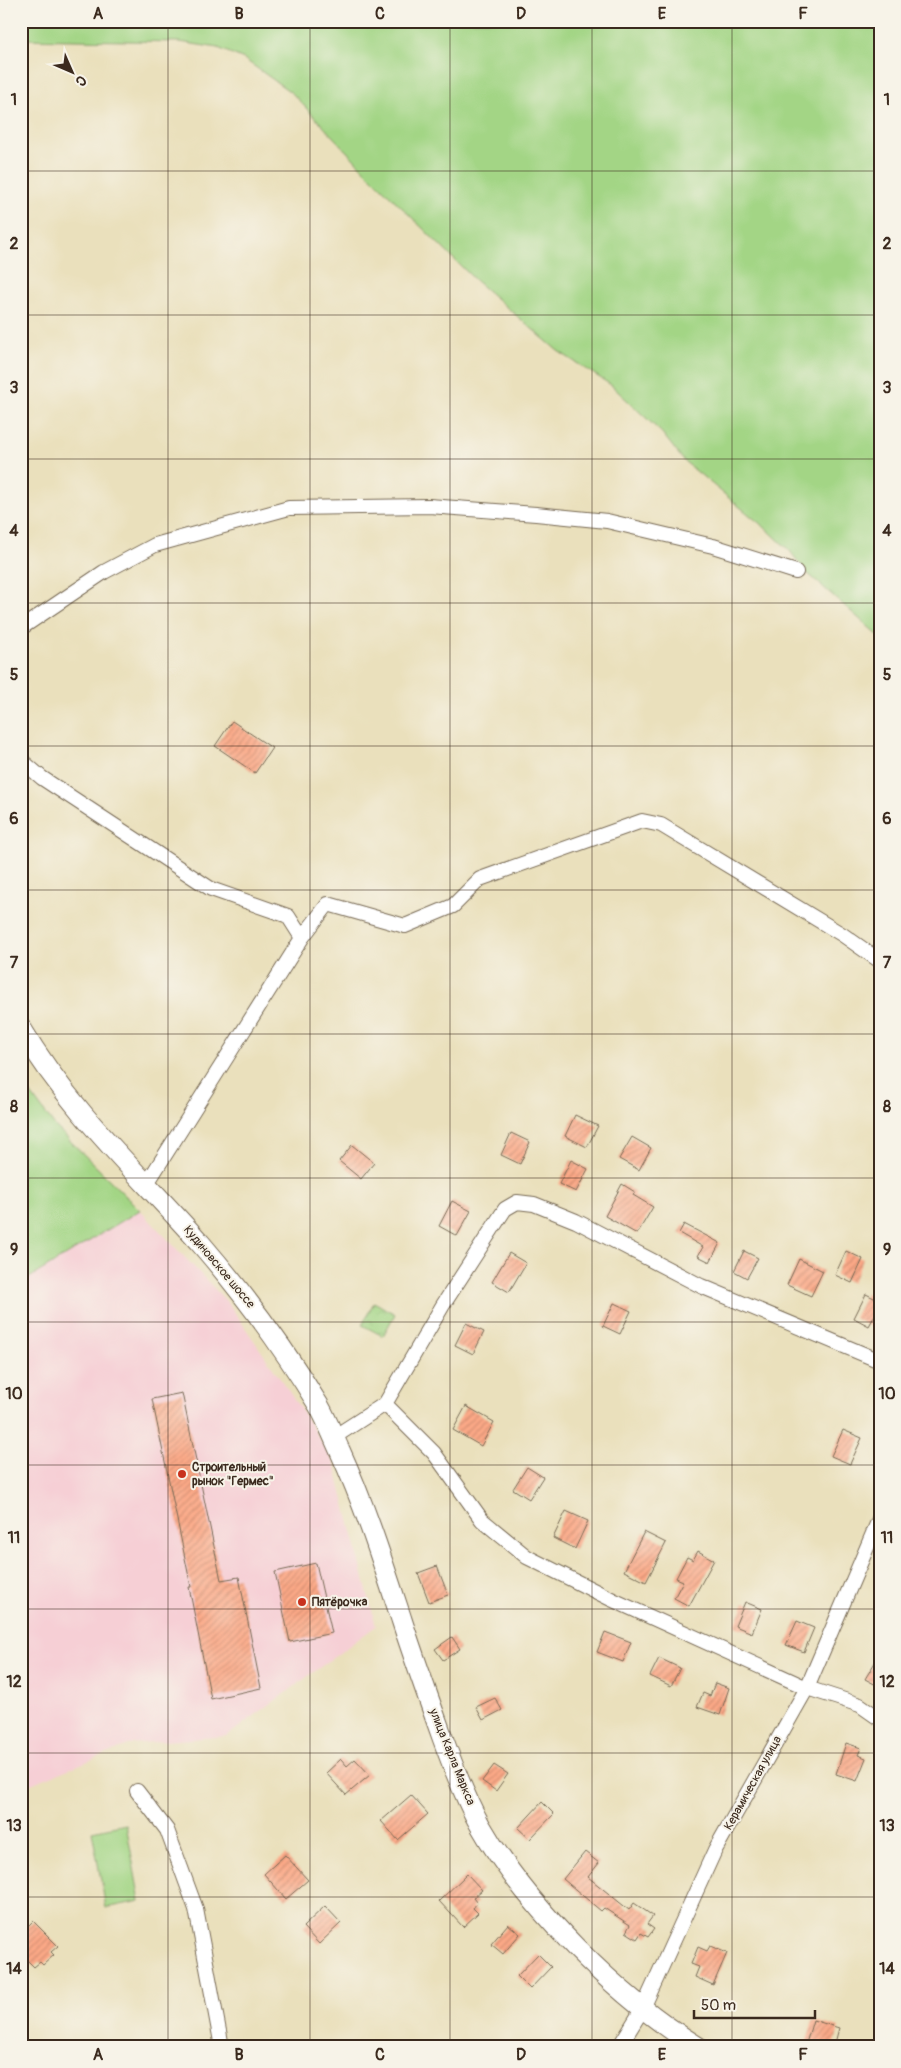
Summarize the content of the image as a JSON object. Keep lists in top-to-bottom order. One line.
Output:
{"streets":{"main road":["Кудиновское шоссе","улица Карла Маркса"],"street":["Керамическая улица"]},"crossings":[["Кудиновское шоссе","улица Карла Маркса"],["улица Карла Маркса","Керамическая улица"]],"places":["Строительный рынок \"Гермес\"","Пятёрочка"],"scale_bar":"50 m","north":"bottom right","grid":{"columns":["A","B","C","D","E","F"],"rows":["1","2","3","4","5","6","7","8","9","10","11","12","13","14"]}}
